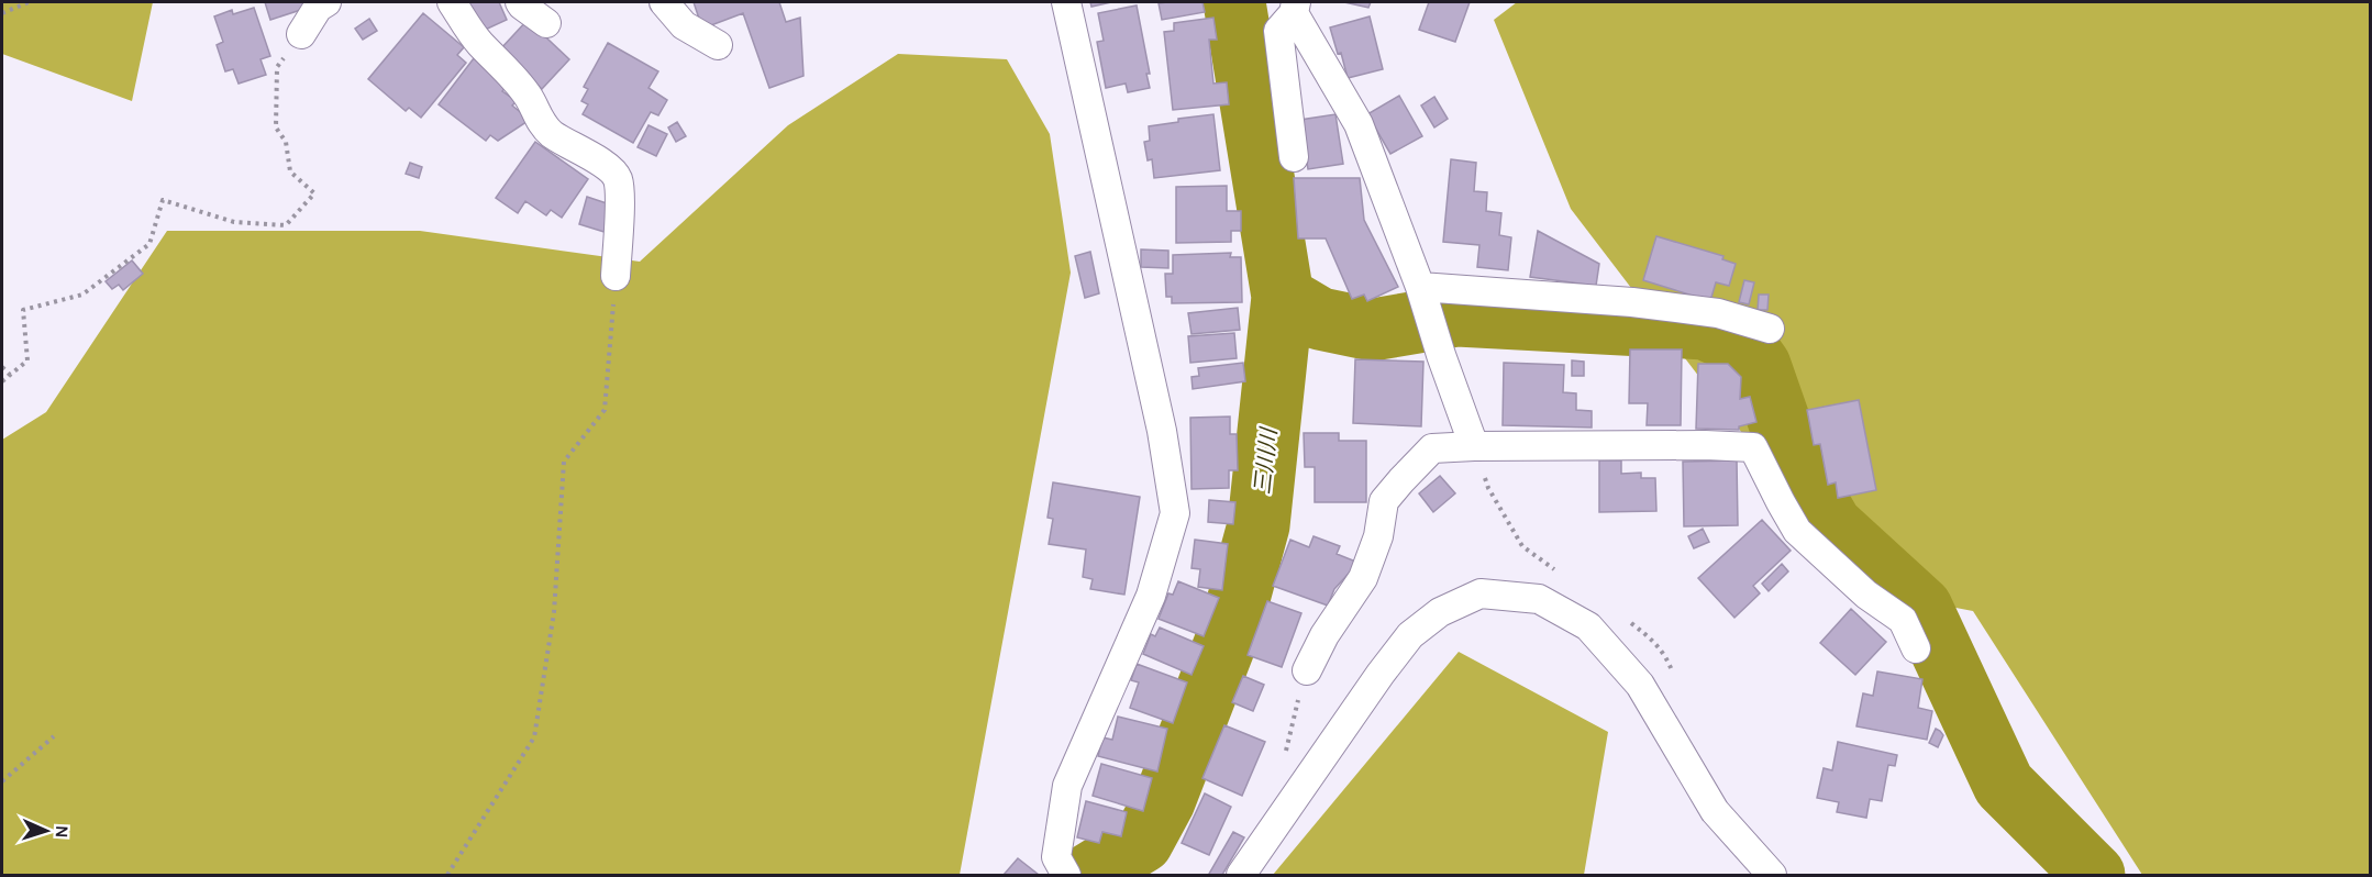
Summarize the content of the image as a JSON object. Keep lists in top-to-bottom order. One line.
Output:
{"water":["三川川"],"north":"right"}
